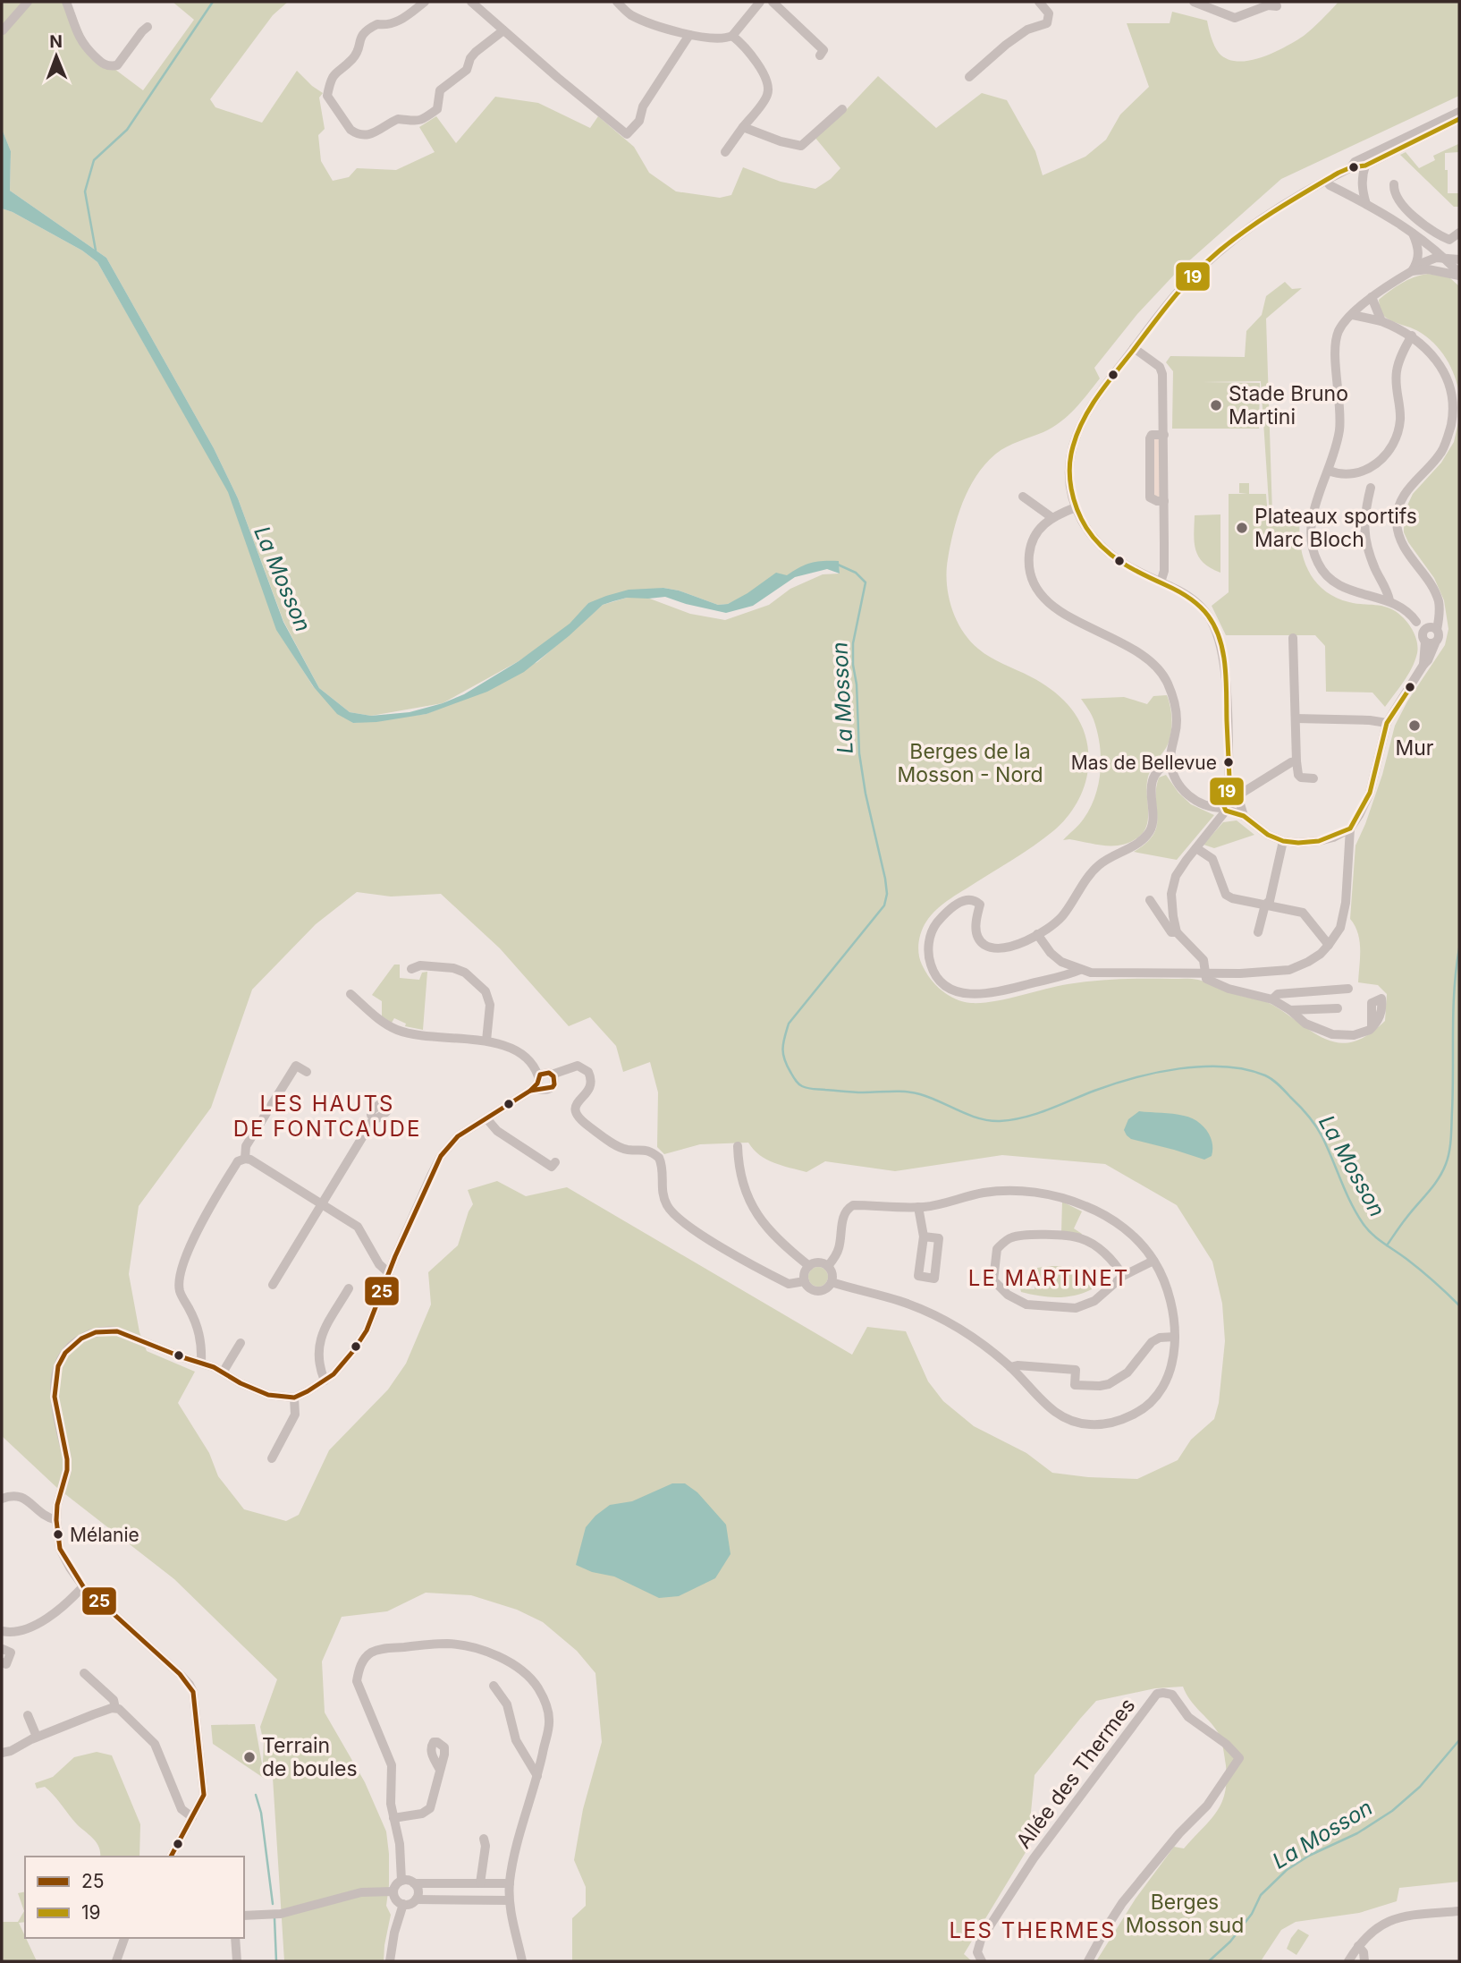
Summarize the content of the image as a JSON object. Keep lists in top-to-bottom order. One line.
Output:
{"streets":{"street":["Allée des Thermes"]},"districts":["LES HAUTS DE FONTCAUDE","LE MARTINET","LES THERMES"],"water":["La Mosson"],"parks":["Berges de la Mosson - Nord","Berges Mosson sud"],"places":["Stade Bruno Martini","Plateaux sportifs Marc Bloch","Mur","Mas de Bellevue","Mélanie","Terrain de boules"],"lines":["transit line 19","transit line 25"],"legend":["25","19"],"north":"top"}
